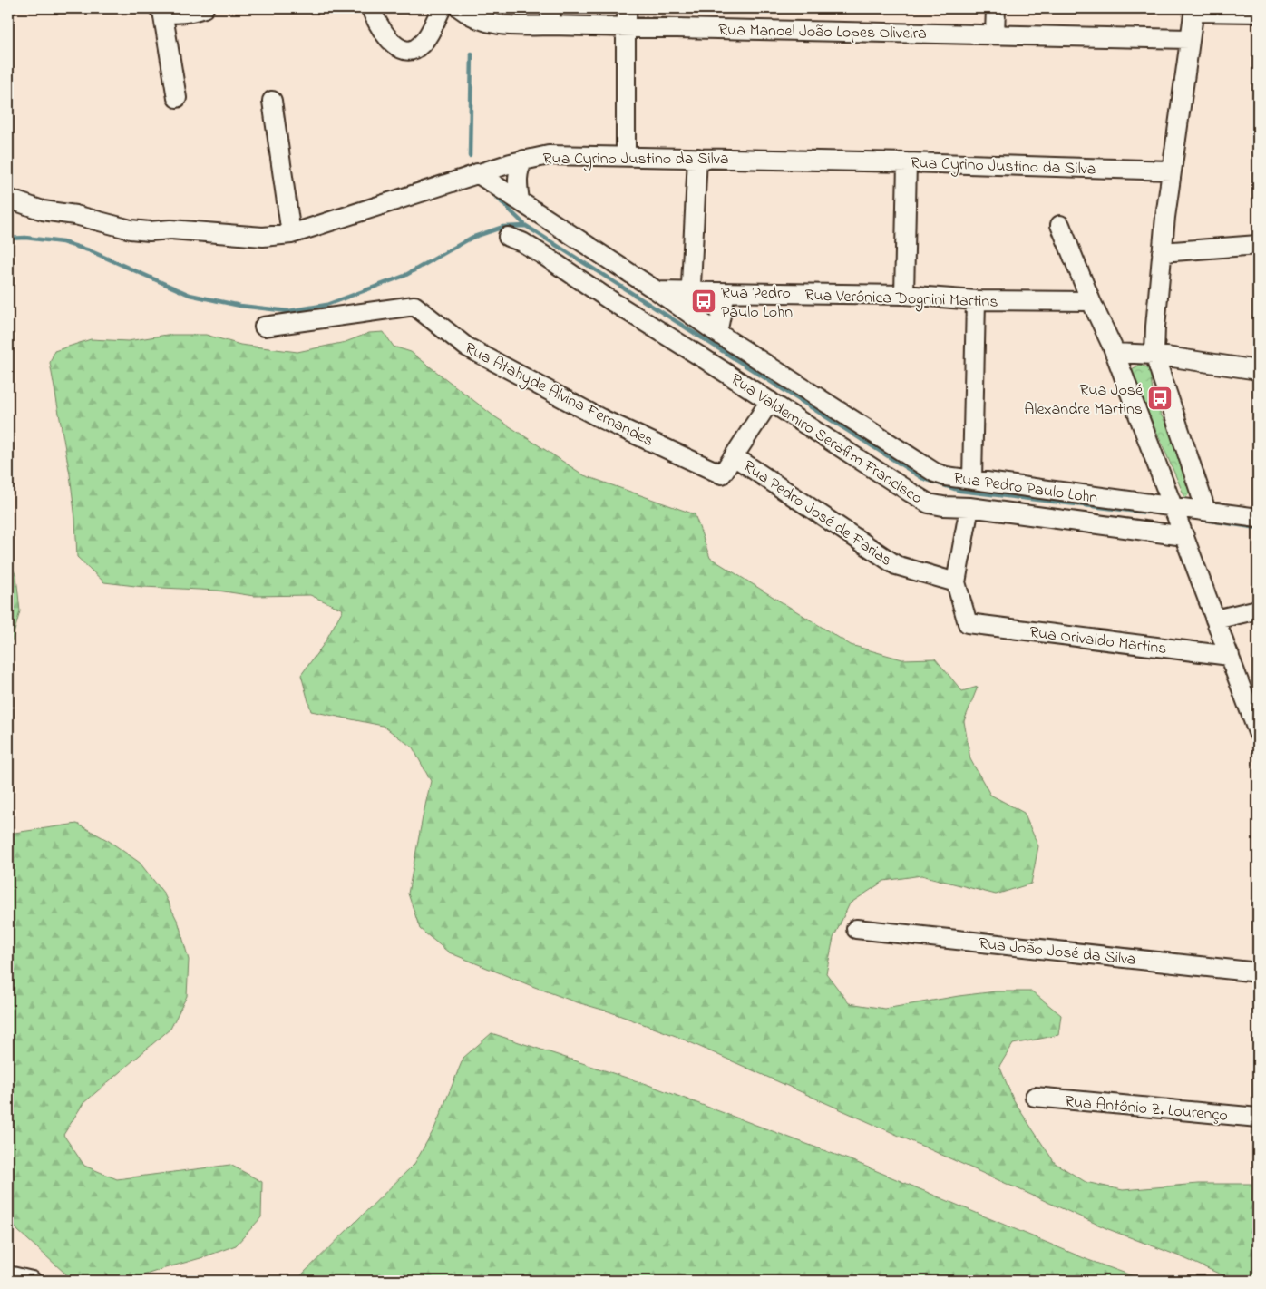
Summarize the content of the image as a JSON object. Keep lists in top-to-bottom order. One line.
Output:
{"streets":{"street":["Rua Manoel João Lopes Oliveira","Rua Cyrino Justino da Silva","Rua Verônica Dognini Martins","Rua Atahyde Alvina Fernandes","Rua Valdemiro Serafim Francisco","Rua Pedro Paulo Lohn","Rua Pedro José de Farias","Rua Orivaldo Martins","Rua João José da Silva","Rua Antônio Z. Lourenço"]},"crossings":[["Rua Cyrino Justino da Silva","Rua Pedro Paulo Lohn"],["Rua Verônica Dognini Martins","Rua Pedro Paulo Lohn"],["Rua Atahyde Alvina Fernandes","Rua Valdemiro Serafim Francisco"],["Rua Atahyde Alvina Fernandes","Rua Pedro José de Farias"],["Rua Pedro José de Farias","Rua Orivaldo Martins"]],"places":{"bus stop":["Rua Pedro Paulo Lohn","Rua José Alexandre Martins"]}}
